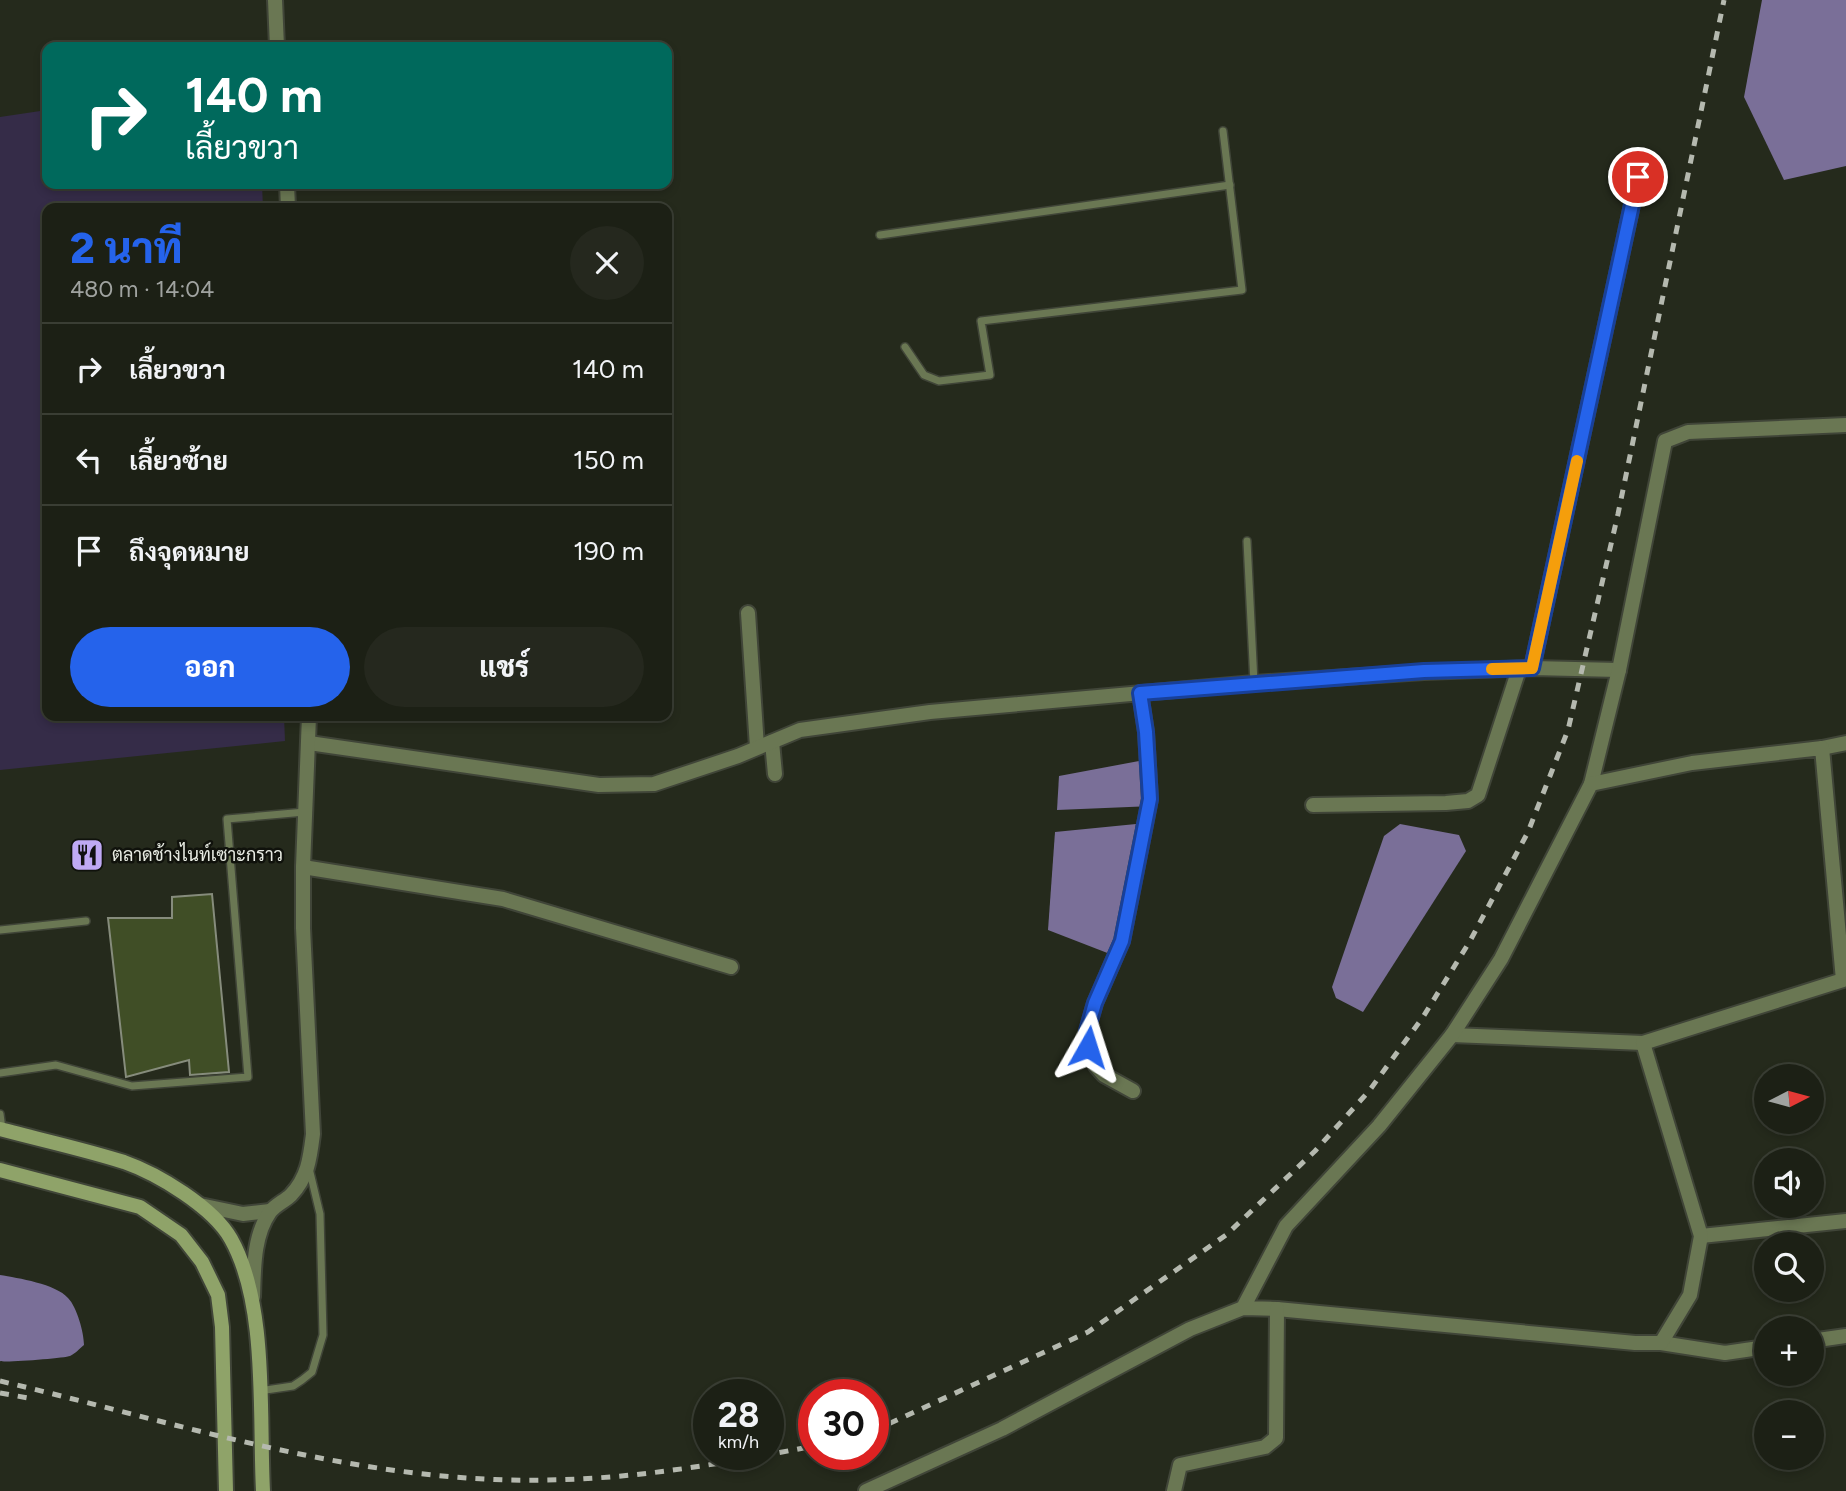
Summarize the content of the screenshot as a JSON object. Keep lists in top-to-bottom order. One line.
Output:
{"places":{"restaurant":["ตลาดช้างไนท์เซาะกราว"]},"north":"right","page":{"turn":["140 m","เลี้ยวขวา"],"heading":["2 นาที","480 m · 14:04"],"list":[{"name":"เลี้ยวขวา","value":"140 m"},{"name":"เลี้ยวซ้าย","value":"150 m"},{"name":"ถึงจุดหมาย","value":"190 m"}],"buttons":["ออก","แชร์"],"map_buttons":["+","−"],"speed":"28 km/h","limit":"30"}}
